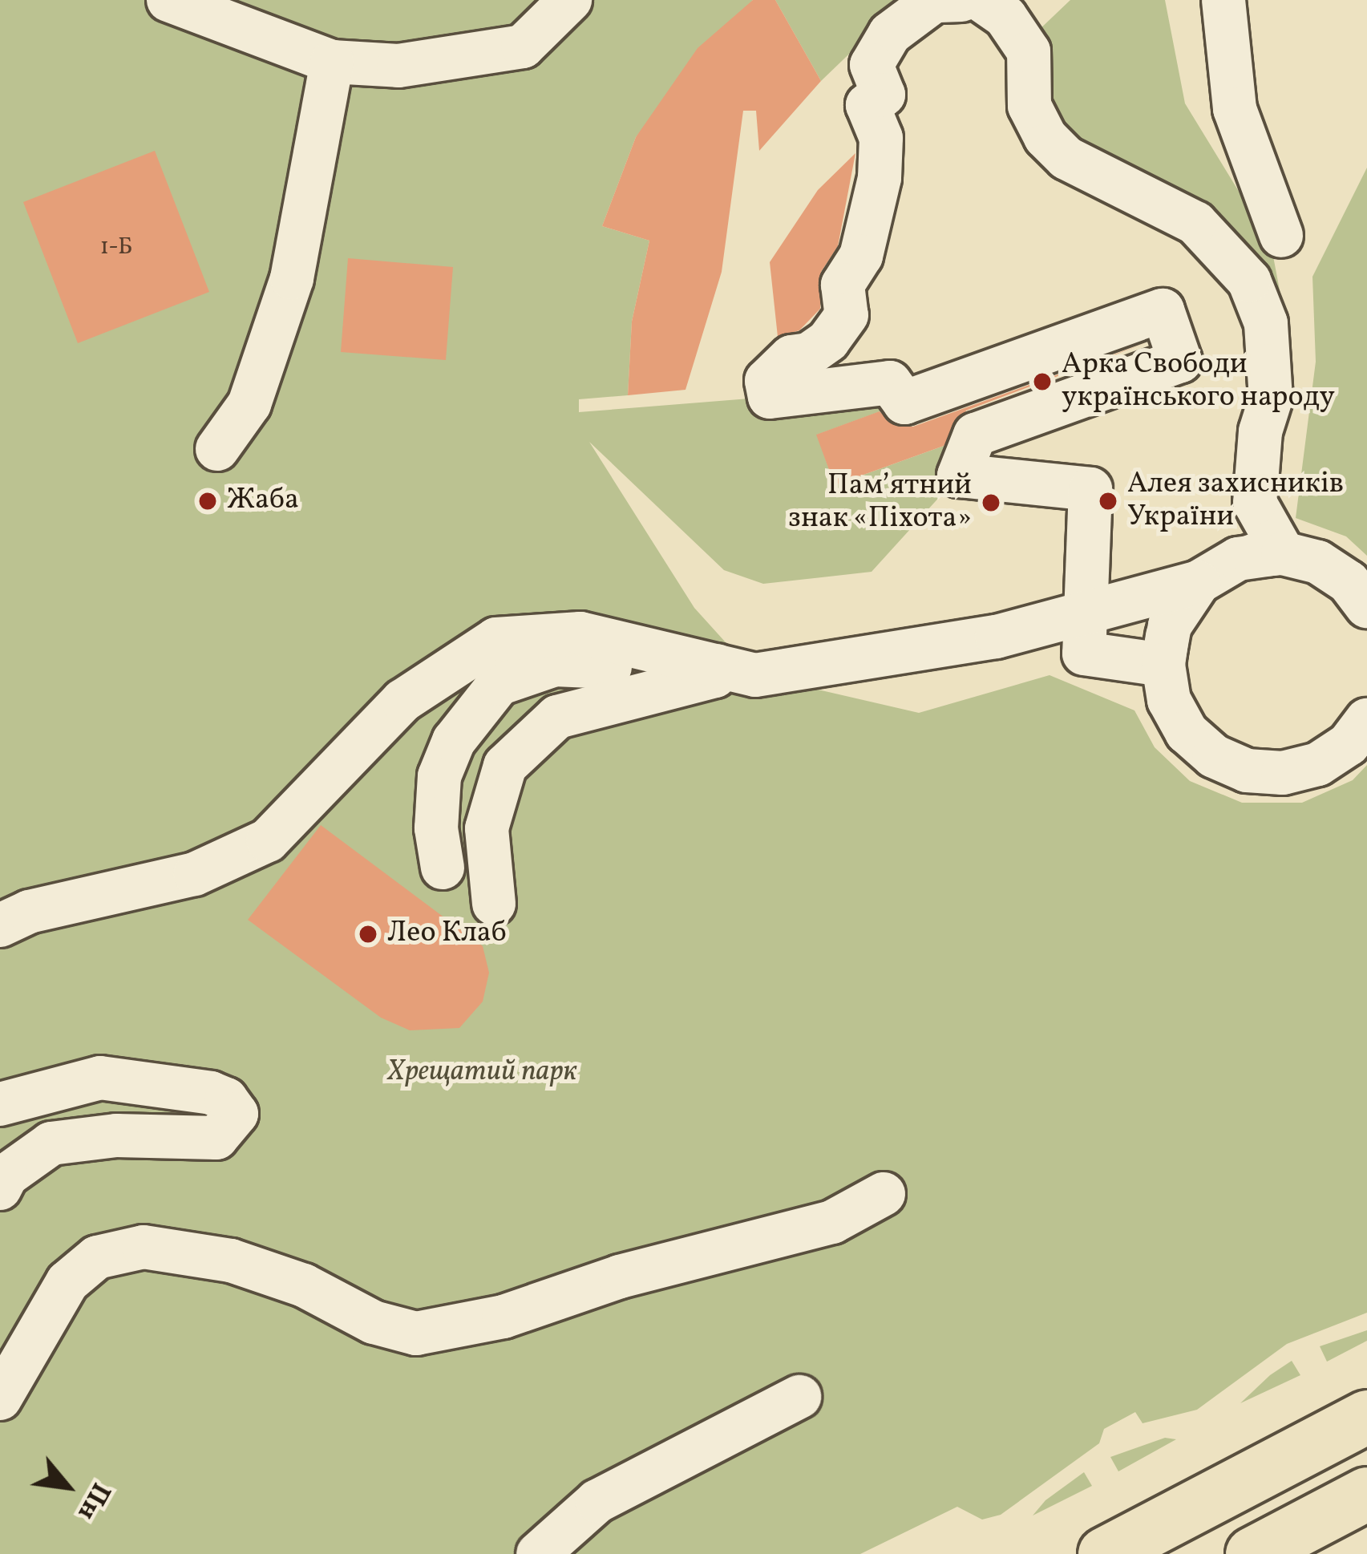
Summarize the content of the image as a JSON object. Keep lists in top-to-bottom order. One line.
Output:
{"parks":["Хрещатий парк"],"places":["Арка Свободи українського народу","Жаба","Алея захисників України","Памʼятний знак «Піхота»","Лео Клаб"],"house_numbers":["1-Б"],"north":"bottom right"}
